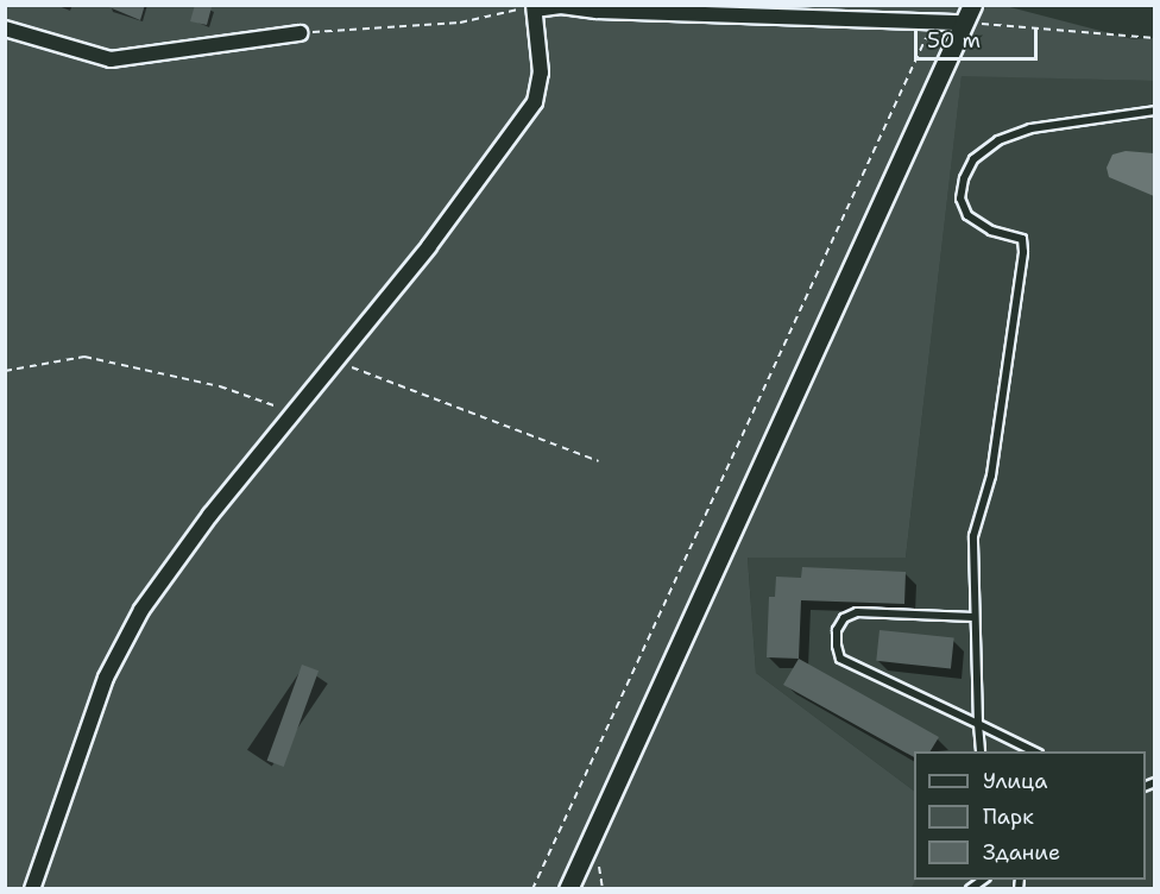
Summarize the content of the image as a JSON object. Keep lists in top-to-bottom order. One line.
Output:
{"legend":["Улица","Парк","Здание"],"scale_bar":"50 m"}
